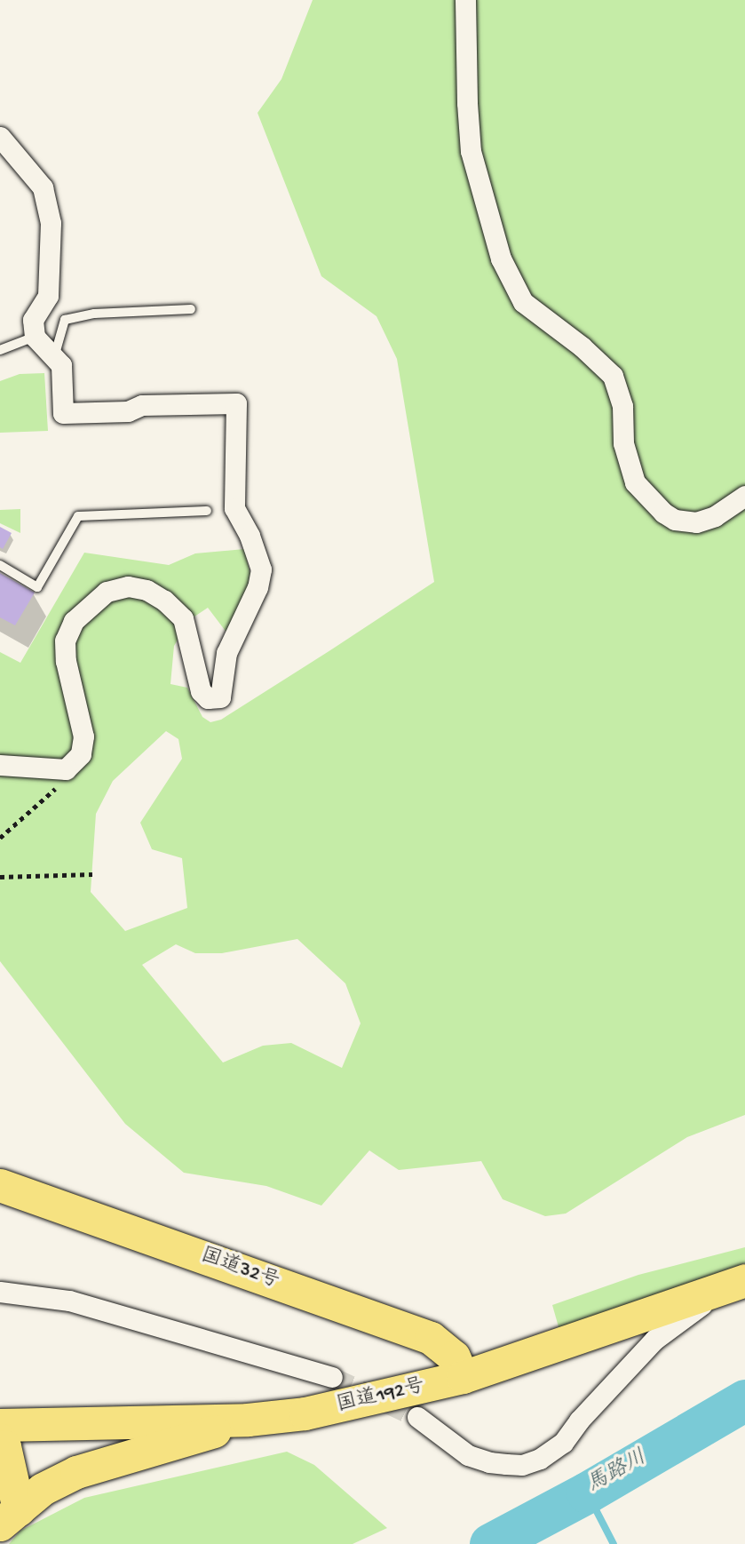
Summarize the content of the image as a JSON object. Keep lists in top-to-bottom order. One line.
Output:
{"streets":{"highway":["国道32号","国道192号"]},"crossings":[["国道32号","国道192号"]],"water":["馬路川"]}
